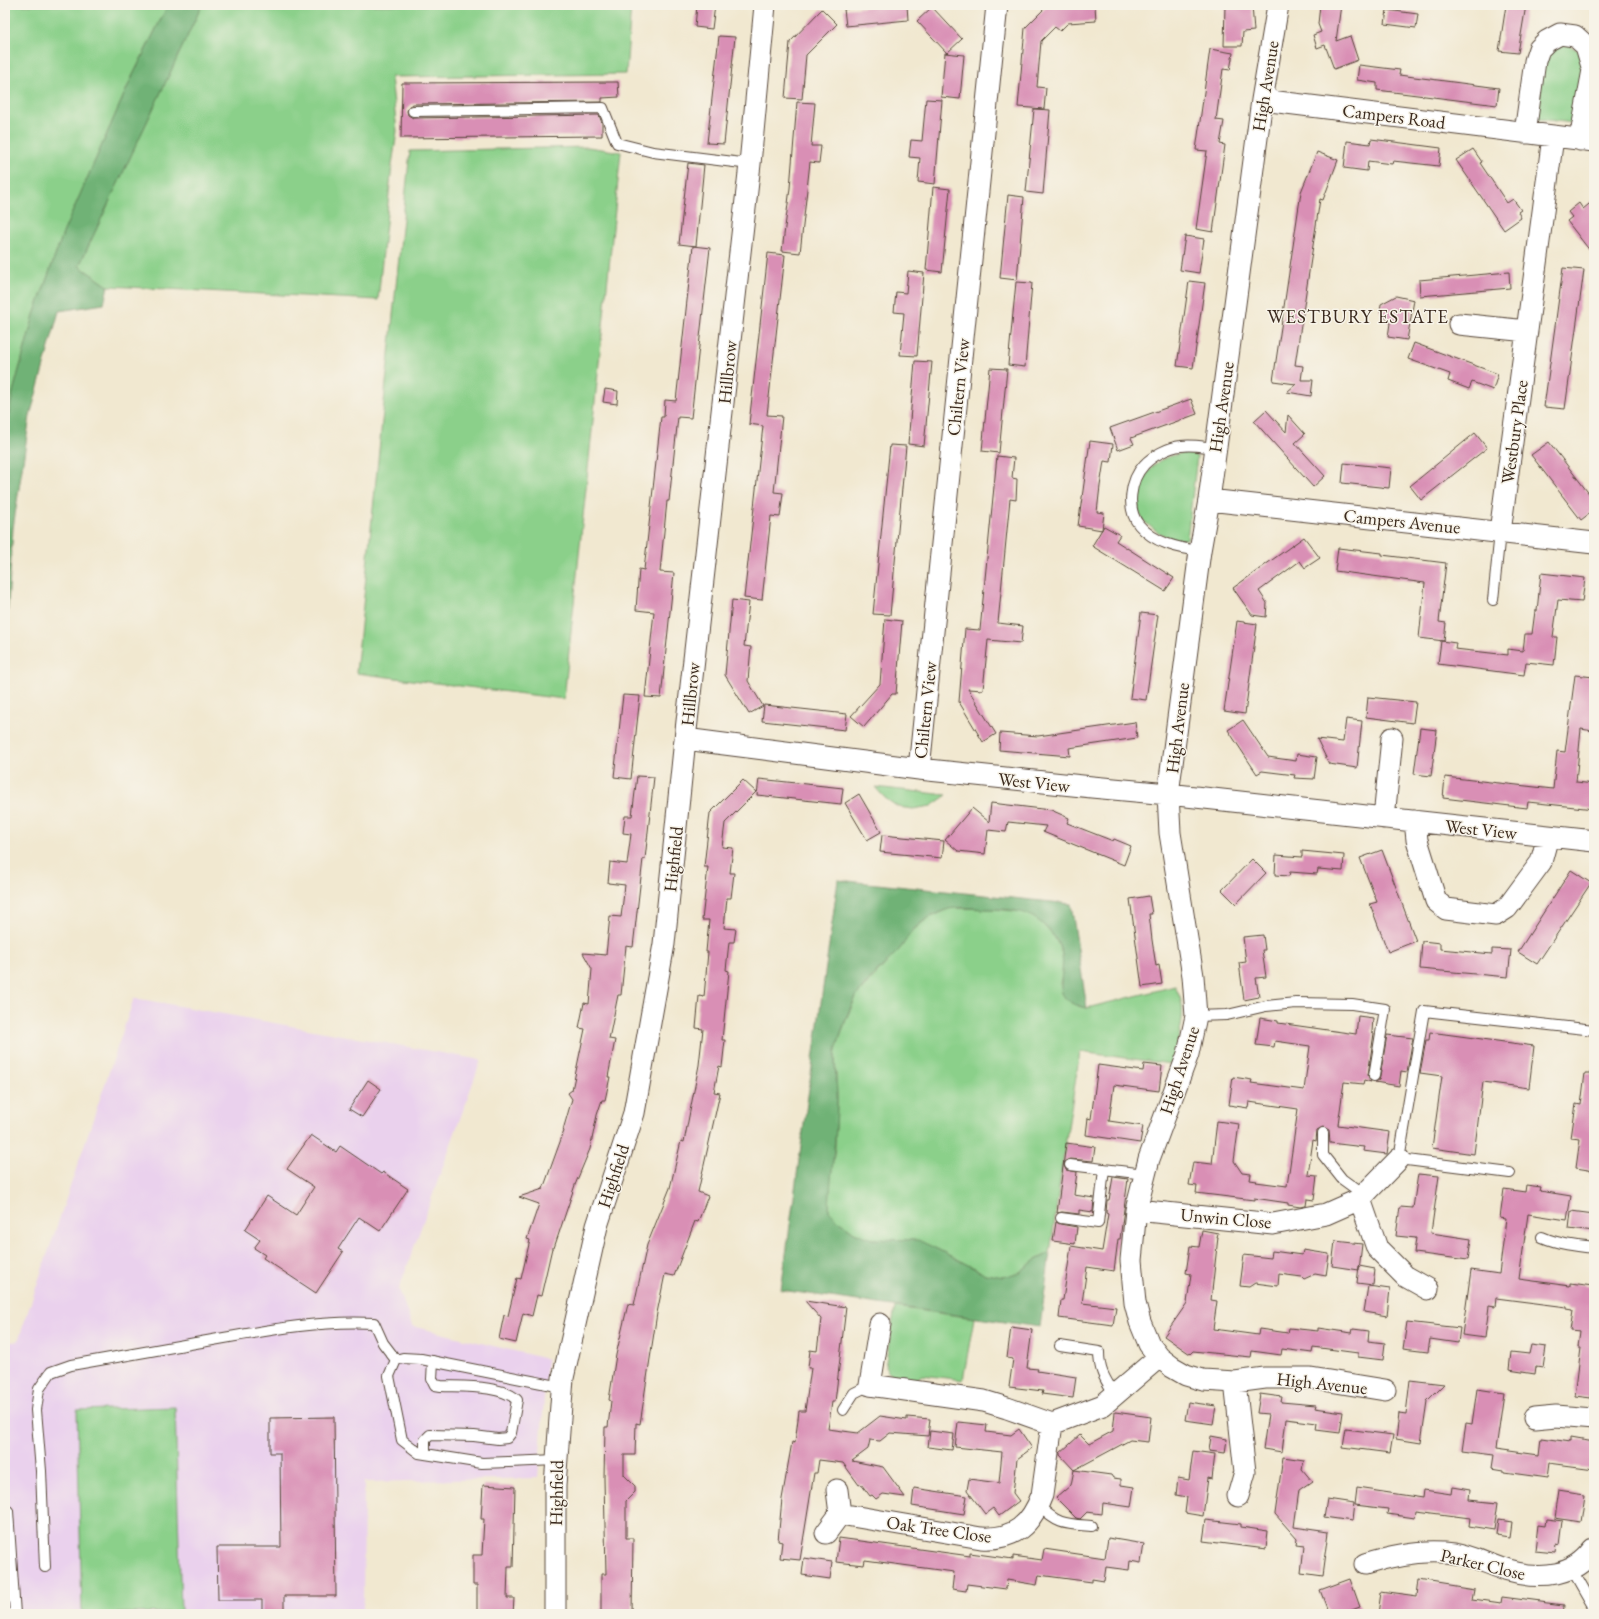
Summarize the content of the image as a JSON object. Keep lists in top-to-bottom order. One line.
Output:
{"streets":{"street":["High Avenue","Campers Road","Hillbrow","Chiltern View","Westbury Place","Campers Avenue","West View","Highfield","Unwin Close","Oak Tree Close","Parker Close"]},"crossings":[["High Avenue","Campers Road"],["High Avenue","Campers Avenue"],["High Avenue","West View"],["High Avenue","Unwin Close"],["Campers Road","Westbury Place"],["Hillbrow","West View"],["Hillbrow","Highfield"],["Chiltern View","West View"],["Westbury Place","Campers Avenue"],["West View","Highfield"]],"districts":["WESTBURY ESTATE"]}
